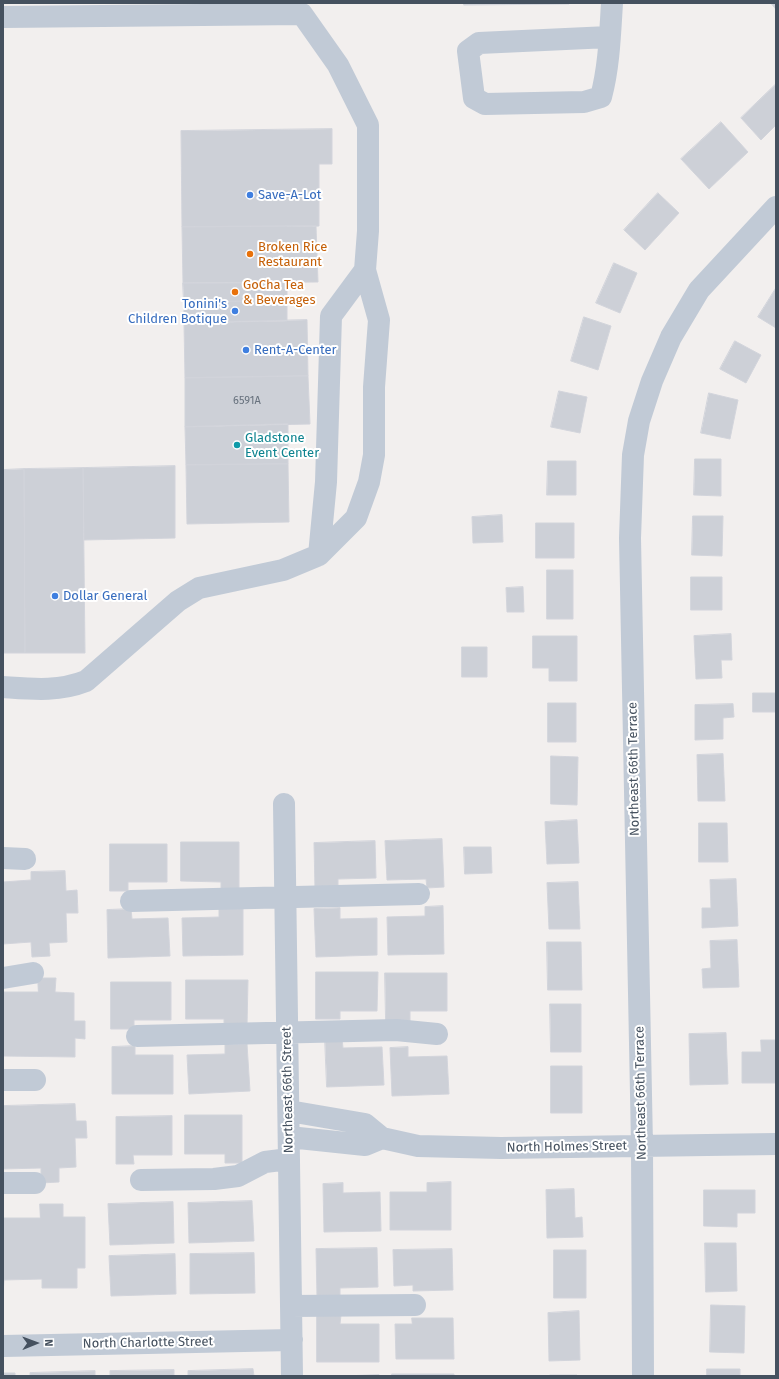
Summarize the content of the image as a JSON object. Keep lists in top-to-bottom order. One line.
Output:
{"streets":{"street":["Northeast 66th Terrace","Northeast 66th Street","North Holmes Street","North Charlotte Street"]},"crossings":[["Northeast 66th Terrace","North Holmes Street"],["Northeast 66th Street","North Holmes Street"],["Northeast 66th Street","North Charlotte Street"]],"places":["Save-A-Lot","Broken Rice Restaurant","GoCha Tea & Beverages","Tonini's Children Botique","Rent-A-Center","Gladstone Event Center","Dollar General"],"house_numbers":["6591A"],"north":"right"}
